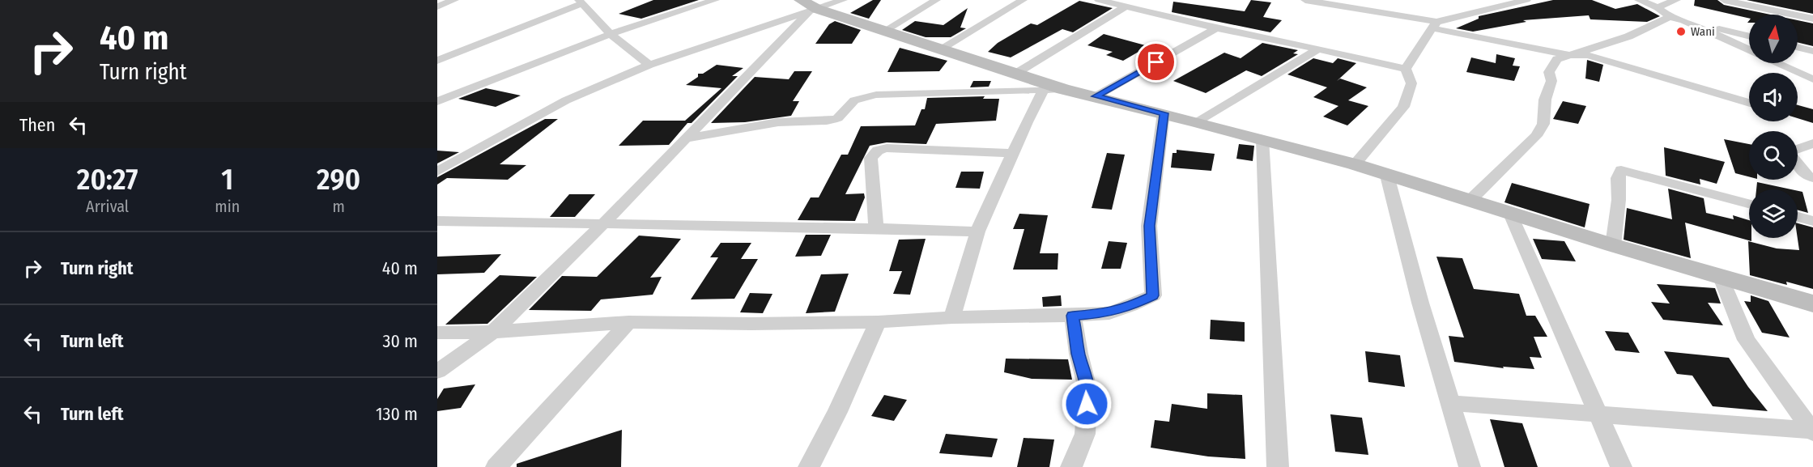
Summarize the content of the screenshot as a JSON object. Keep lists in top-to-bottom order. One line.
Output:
{"places":["Wani"],"north":"top","page":{"turn":["40 m","Turn right"],"then":"Then","eta":["20:27","Arrival","1","min","290","m"],"list":[{"name":"Turn right","value":"40 m"},{"name":"Turn left","value":"30 m"},{"name":"Turn left","value":"130 m"}]}}
